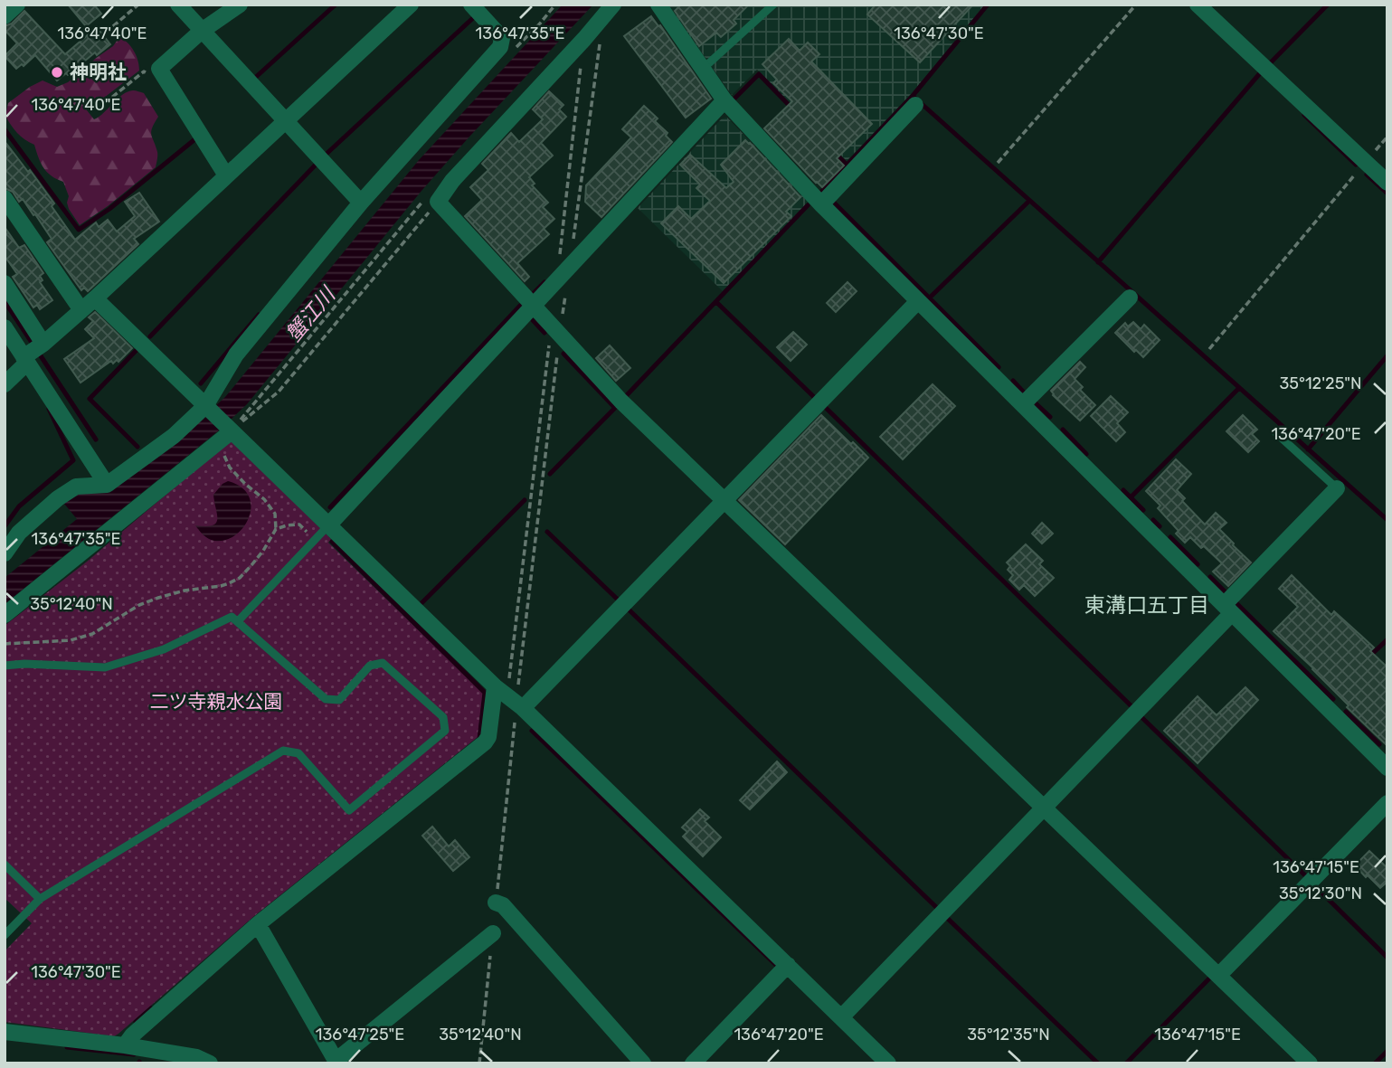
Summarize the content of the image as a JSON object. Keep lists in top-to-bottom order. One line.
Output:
{"districts":["東溝口五丁目"],"water":["蟹江川"],"parks":["二ツ寺親水公園"],"places":["神明社"],"coordinates":["136°47'40\"E","136°47'35\"E","136°47'30\"E","35°12'25\"N","136°47'20\"E","35°12'40\"N","136°47'15\"E","35°12'30\"N","136°47'25\"E","35°12'35\"N"]}
